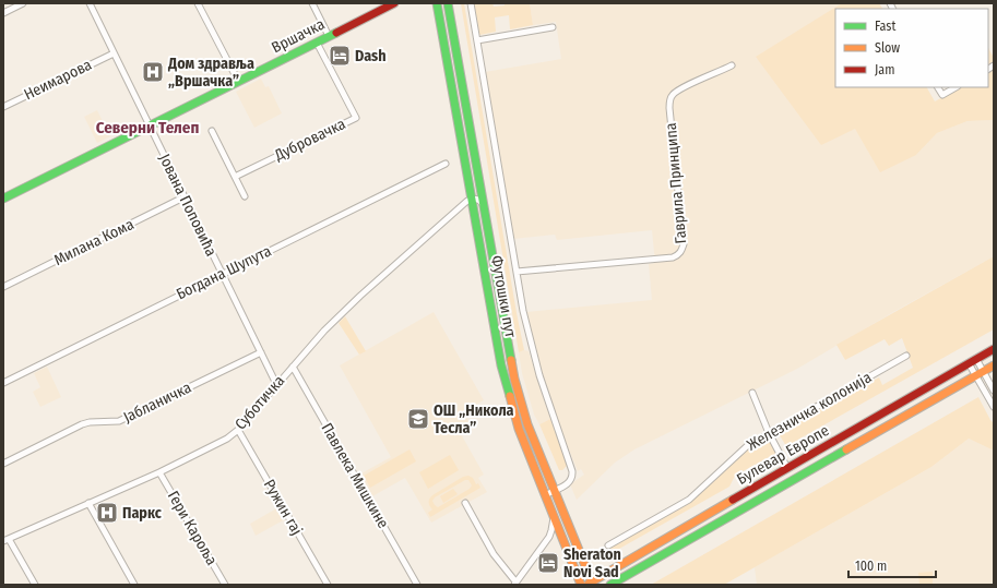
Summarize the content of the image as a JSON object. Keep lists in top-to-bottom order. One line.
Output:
{"streets":{"main road":["Вршачка","Футошки пут","Булевар Европе"],"street":["Неимарова","Дубровачка","Гаврила Принципа","Јована Поповића","Милана Кома","Богдана Шупута","Јабланичка","Суботичка","Железничка колонија","Павлека Мишкине","Ружин гај","Гери Кароља"]},"crossings":[["Вршачка","Дубровачка"],["Вршачка","Јована Поповића"],["Неимарова","Јована Поповића"],["Јована Поповића","Милана Кома"],["Јована Поповића","Богдана Шупута"],["Јована Поповића","Јабланичка"],["Јована Поповића","Суботичка"],["Футошки пут","Суботичка"],["Футошки пут","Булевар Европе"],["Суботичка","Павлека Мишкине"],["Суботичка","Ружин гај"],["Суботичка","Гери Кароља"]],"districts":["Северни Телеп"],"places":{"hotel":["Dash","Sheraton Novi Sad"],"hospital":["Дом здравља „Вршачка”","Паркс"],"school or university":["ОШ „Никола Тесла”"]},"legend":["Fast","Slow","Jam"],"scale_bar":"100 m"}
